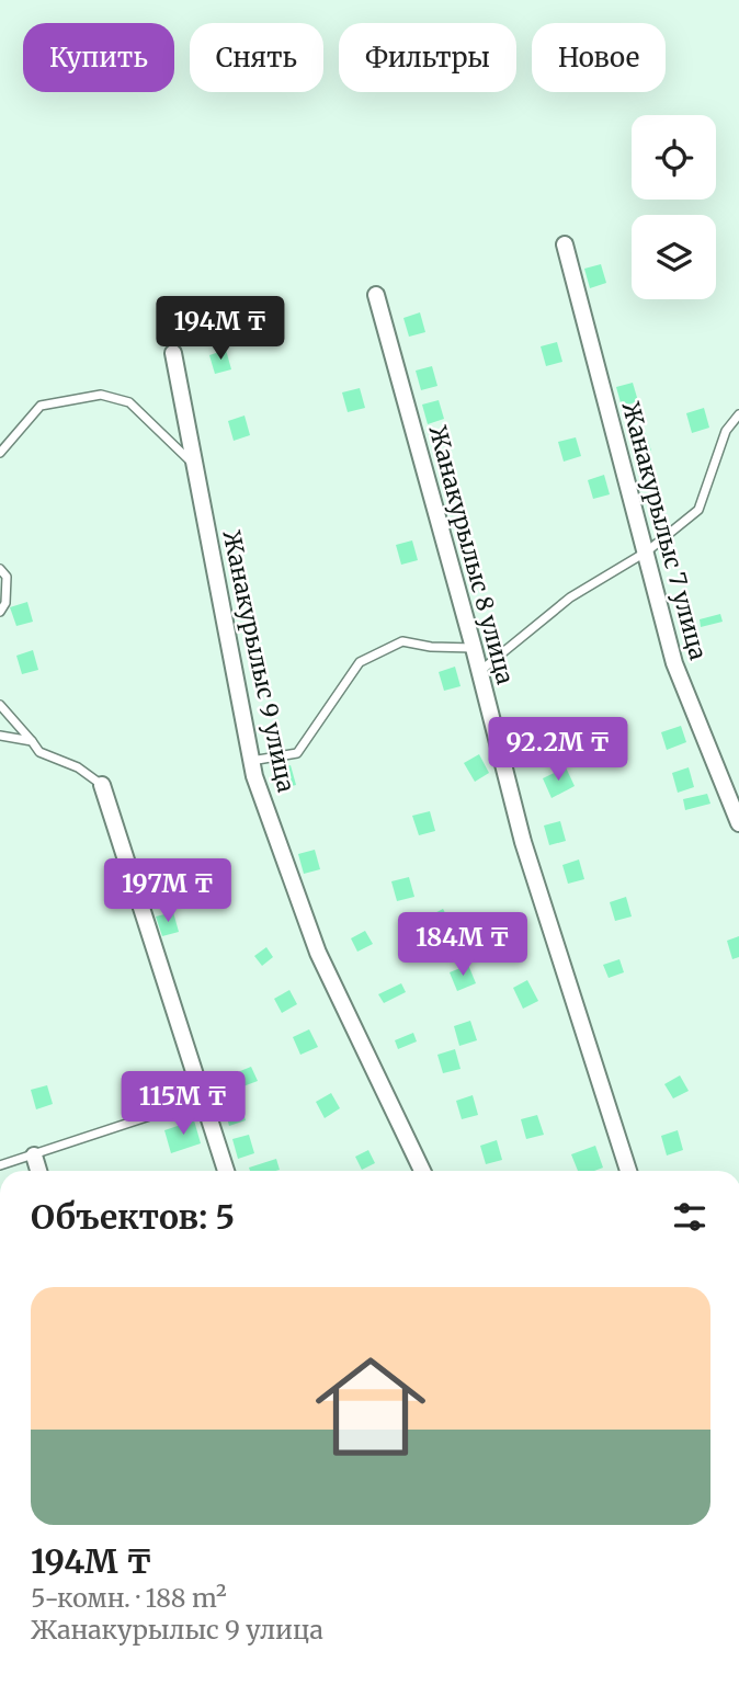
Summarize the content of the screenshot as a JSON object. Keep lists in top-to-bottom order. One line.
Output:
{"streets":{"street":["Жанакурылыс 7 улица","Жанакурылыс 8 улица","Жанакурылыс 9 улица"]},"page":{"chip":["Купить","Снять","Фильтры","Новое"],"price":["194M ₸","92.2M ₸","197M ₸","184M ₸","115M ₸"],"heading":"Объектов: 5","list":[{"name":"194M ₸","note":"5-комн. · 188 m² · Жанакурылыс 9 улица"}]}}
